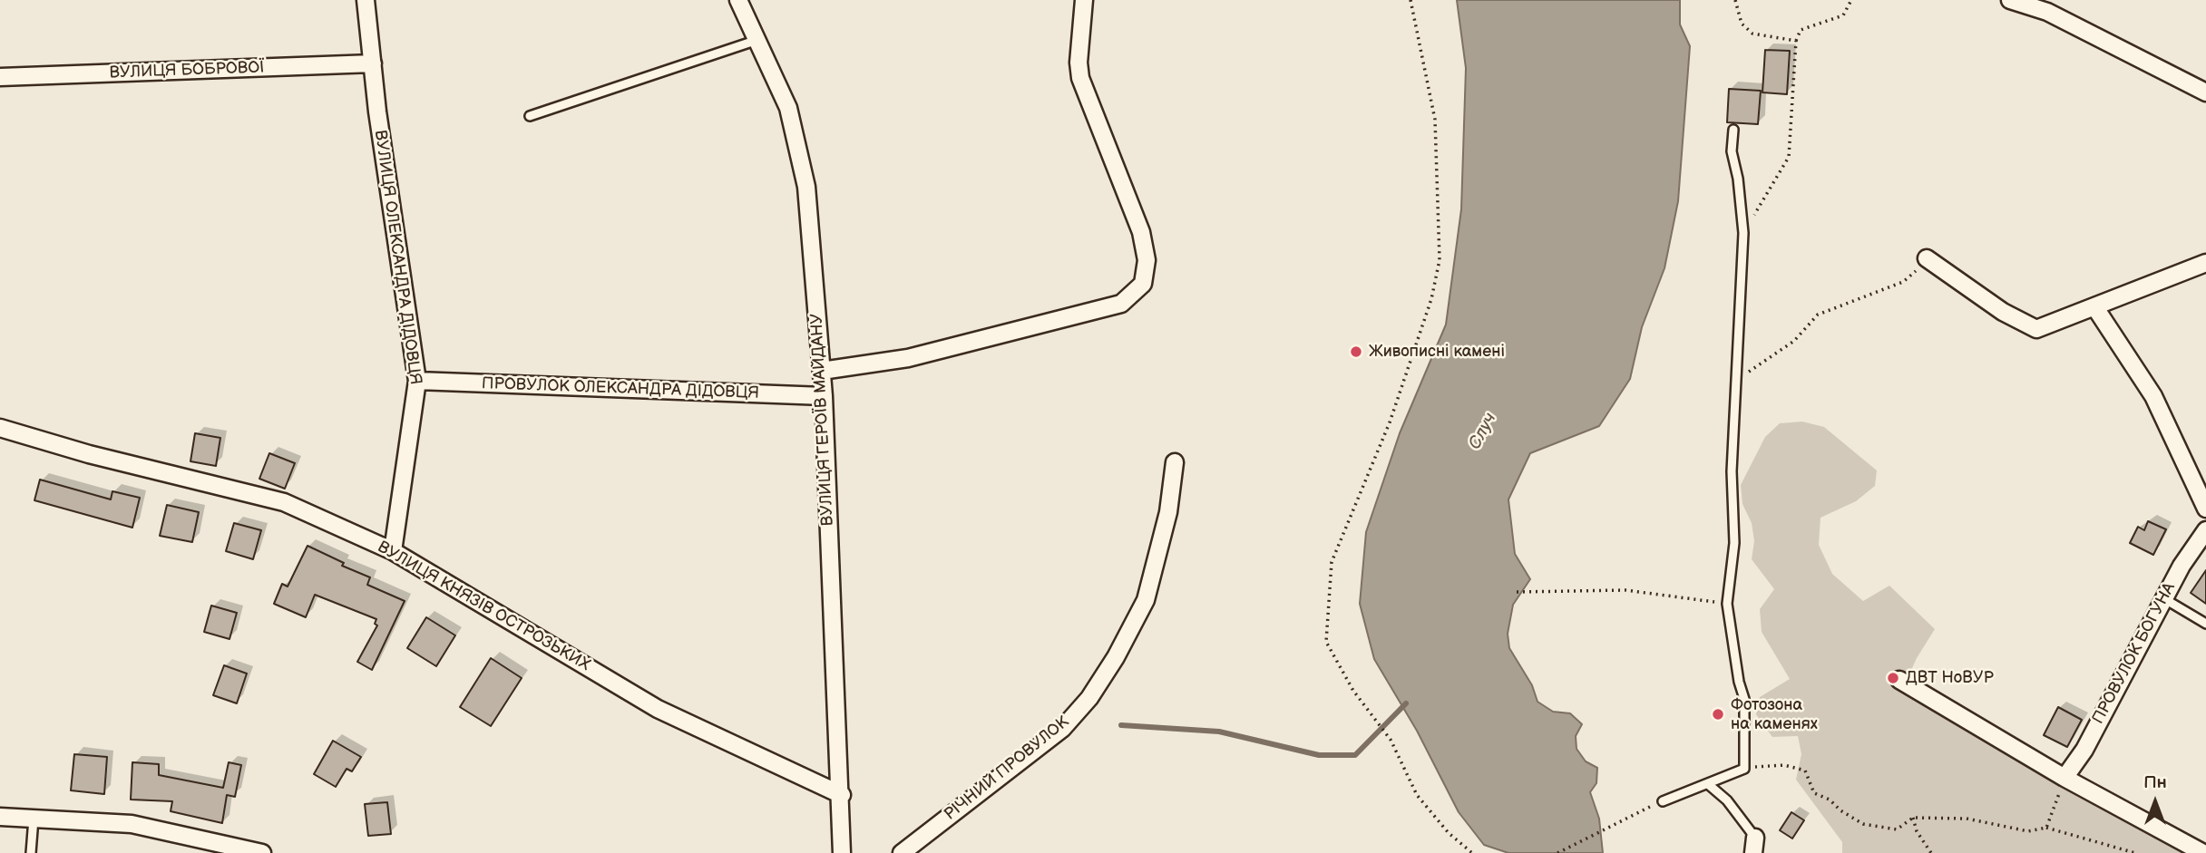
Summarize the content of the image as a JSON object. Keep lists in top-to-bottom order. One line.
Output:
{"streets":{"street":["ВУЛИЦЯ БОБРОВОЇ","ВУЛИЦЯ ОЛЕКСАНДРА ДІДОВЦЯ","ПРОВУЛОК ОЛЕКСАНДРА ДІДОВЦЯ","ВУЛИЦЯ ГЕРОЇВ МАЙДАНУ","ВУЛИЦЯ КНЯЗІВ ОСТРОЗЬКИХ","ПРОВУЛОК БОГУНА","РІЧНИЙ ПРОВУЛОК"]},"crossings":[["ВУЛИЦЯ БОБРОВОЇ","ВУЛИЦЯ ОЛЕКСАНДРА ДІДОВЦЯ"],["ВУЛИЦЯ ОЛЕКСАНДРА ДІДОВЦЯ","ПРОВУЛОК ОЛЕКСАНДРА ДІДОВЦЯ"],["ВУЛИЦЯ ОЛЕКСАНДРА ДІДОВЦЯ","ВУЛИЦЯ КНЯЗІВ ОСТРОЗЬКИХ"],["ПРОВУЛОК ОЛЕКСАНДРА ДІДОВЦЯ","ВУЛИЦЯ ГЕРОЇВ МАЙДАНУ"],["ВУЛИЦЯ ГЕРОЇВ МАЙДАНУ","ВУЛИЦЯ КНЯЗІВ ОСТРОЗЬКИХ"]],"water":["Случ"],"places":["Живописні камені","ДВТ НоВУР","Фотозона на каменях"],"north":"top"}
